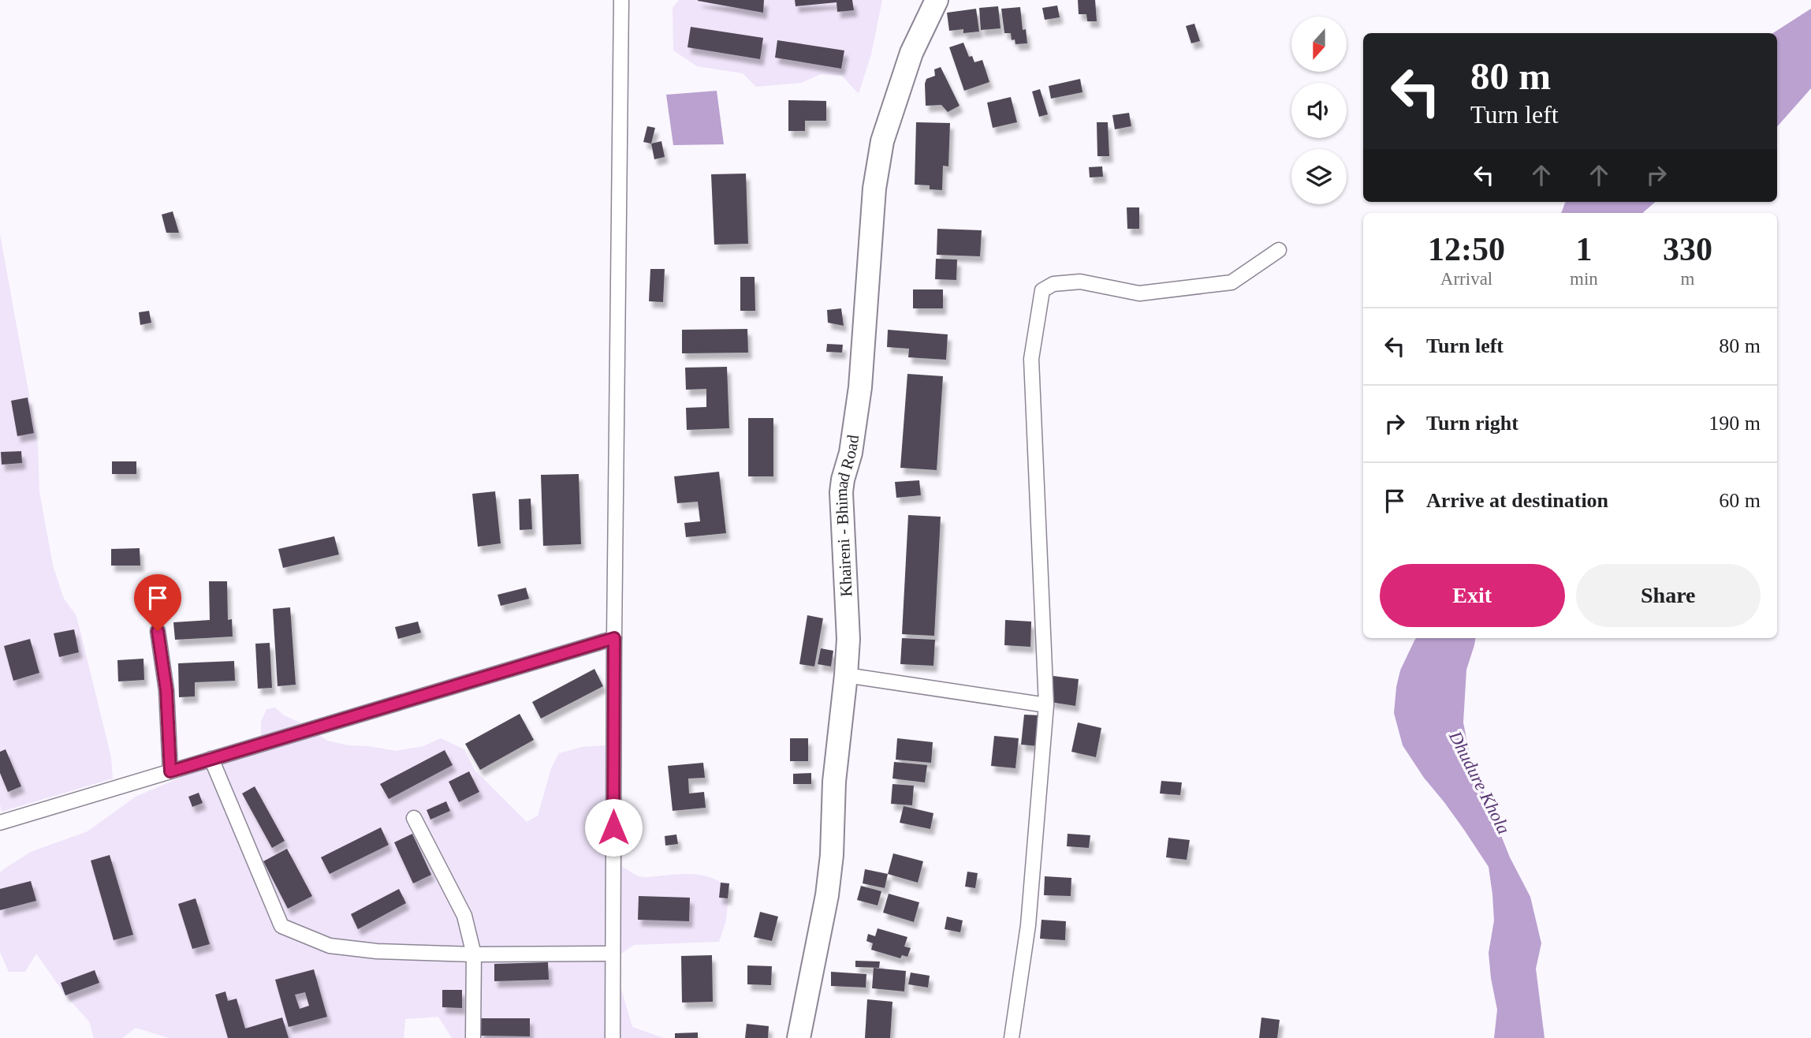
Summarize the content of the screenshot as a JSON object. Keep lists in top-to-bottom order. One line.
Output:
{"streets":{"main road":["Khaireni - Bhimad Road"]},"water":["Dhudure Khola"],"north":"bottom","page":{"turn":["80 m","Turn left"],"eta":["12:50","Arrival","1","min","330","m"],"list":[{"name":"Turn left","value":"80 m"},{"name":"Turn right","value":"190 m"},{"name":"Arrive at destination","value":"60 m"}],"buttons":["Exit","Share"]}}
